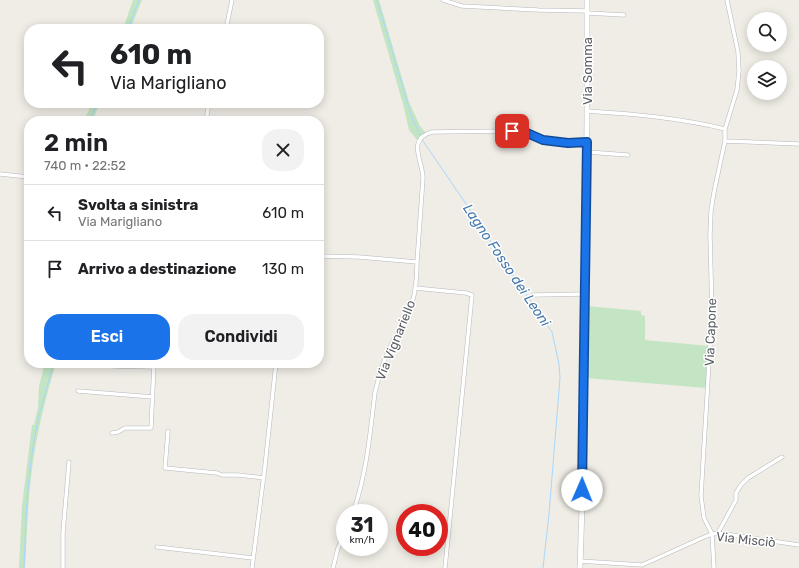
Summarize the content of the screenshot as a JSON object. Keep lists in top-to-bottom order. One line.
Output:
{"streets":{"street":["Via Somma","Via Capone","Via Vignariello","Via Misciò"]},"crossings":[["Via Somma","Via Vignariello"],["Via Somma","Via Misciò"],["Via Capone","Via Misciò"]],"water":["Lagno Fosso dei Leoni"],"page":{"turn":["610 m","Via Marigliano"],"heading":["2 min","740 m · 22:52"],"list":[{"name":"Svolta a sinistra","note":"Via Marigliano","value":"610 m"},{"name":"Arrivo a destinazione","value":"130 m"}],"buttons":["Esci","Condividi"],"speed":"31 km/h","limit":"40"}}
